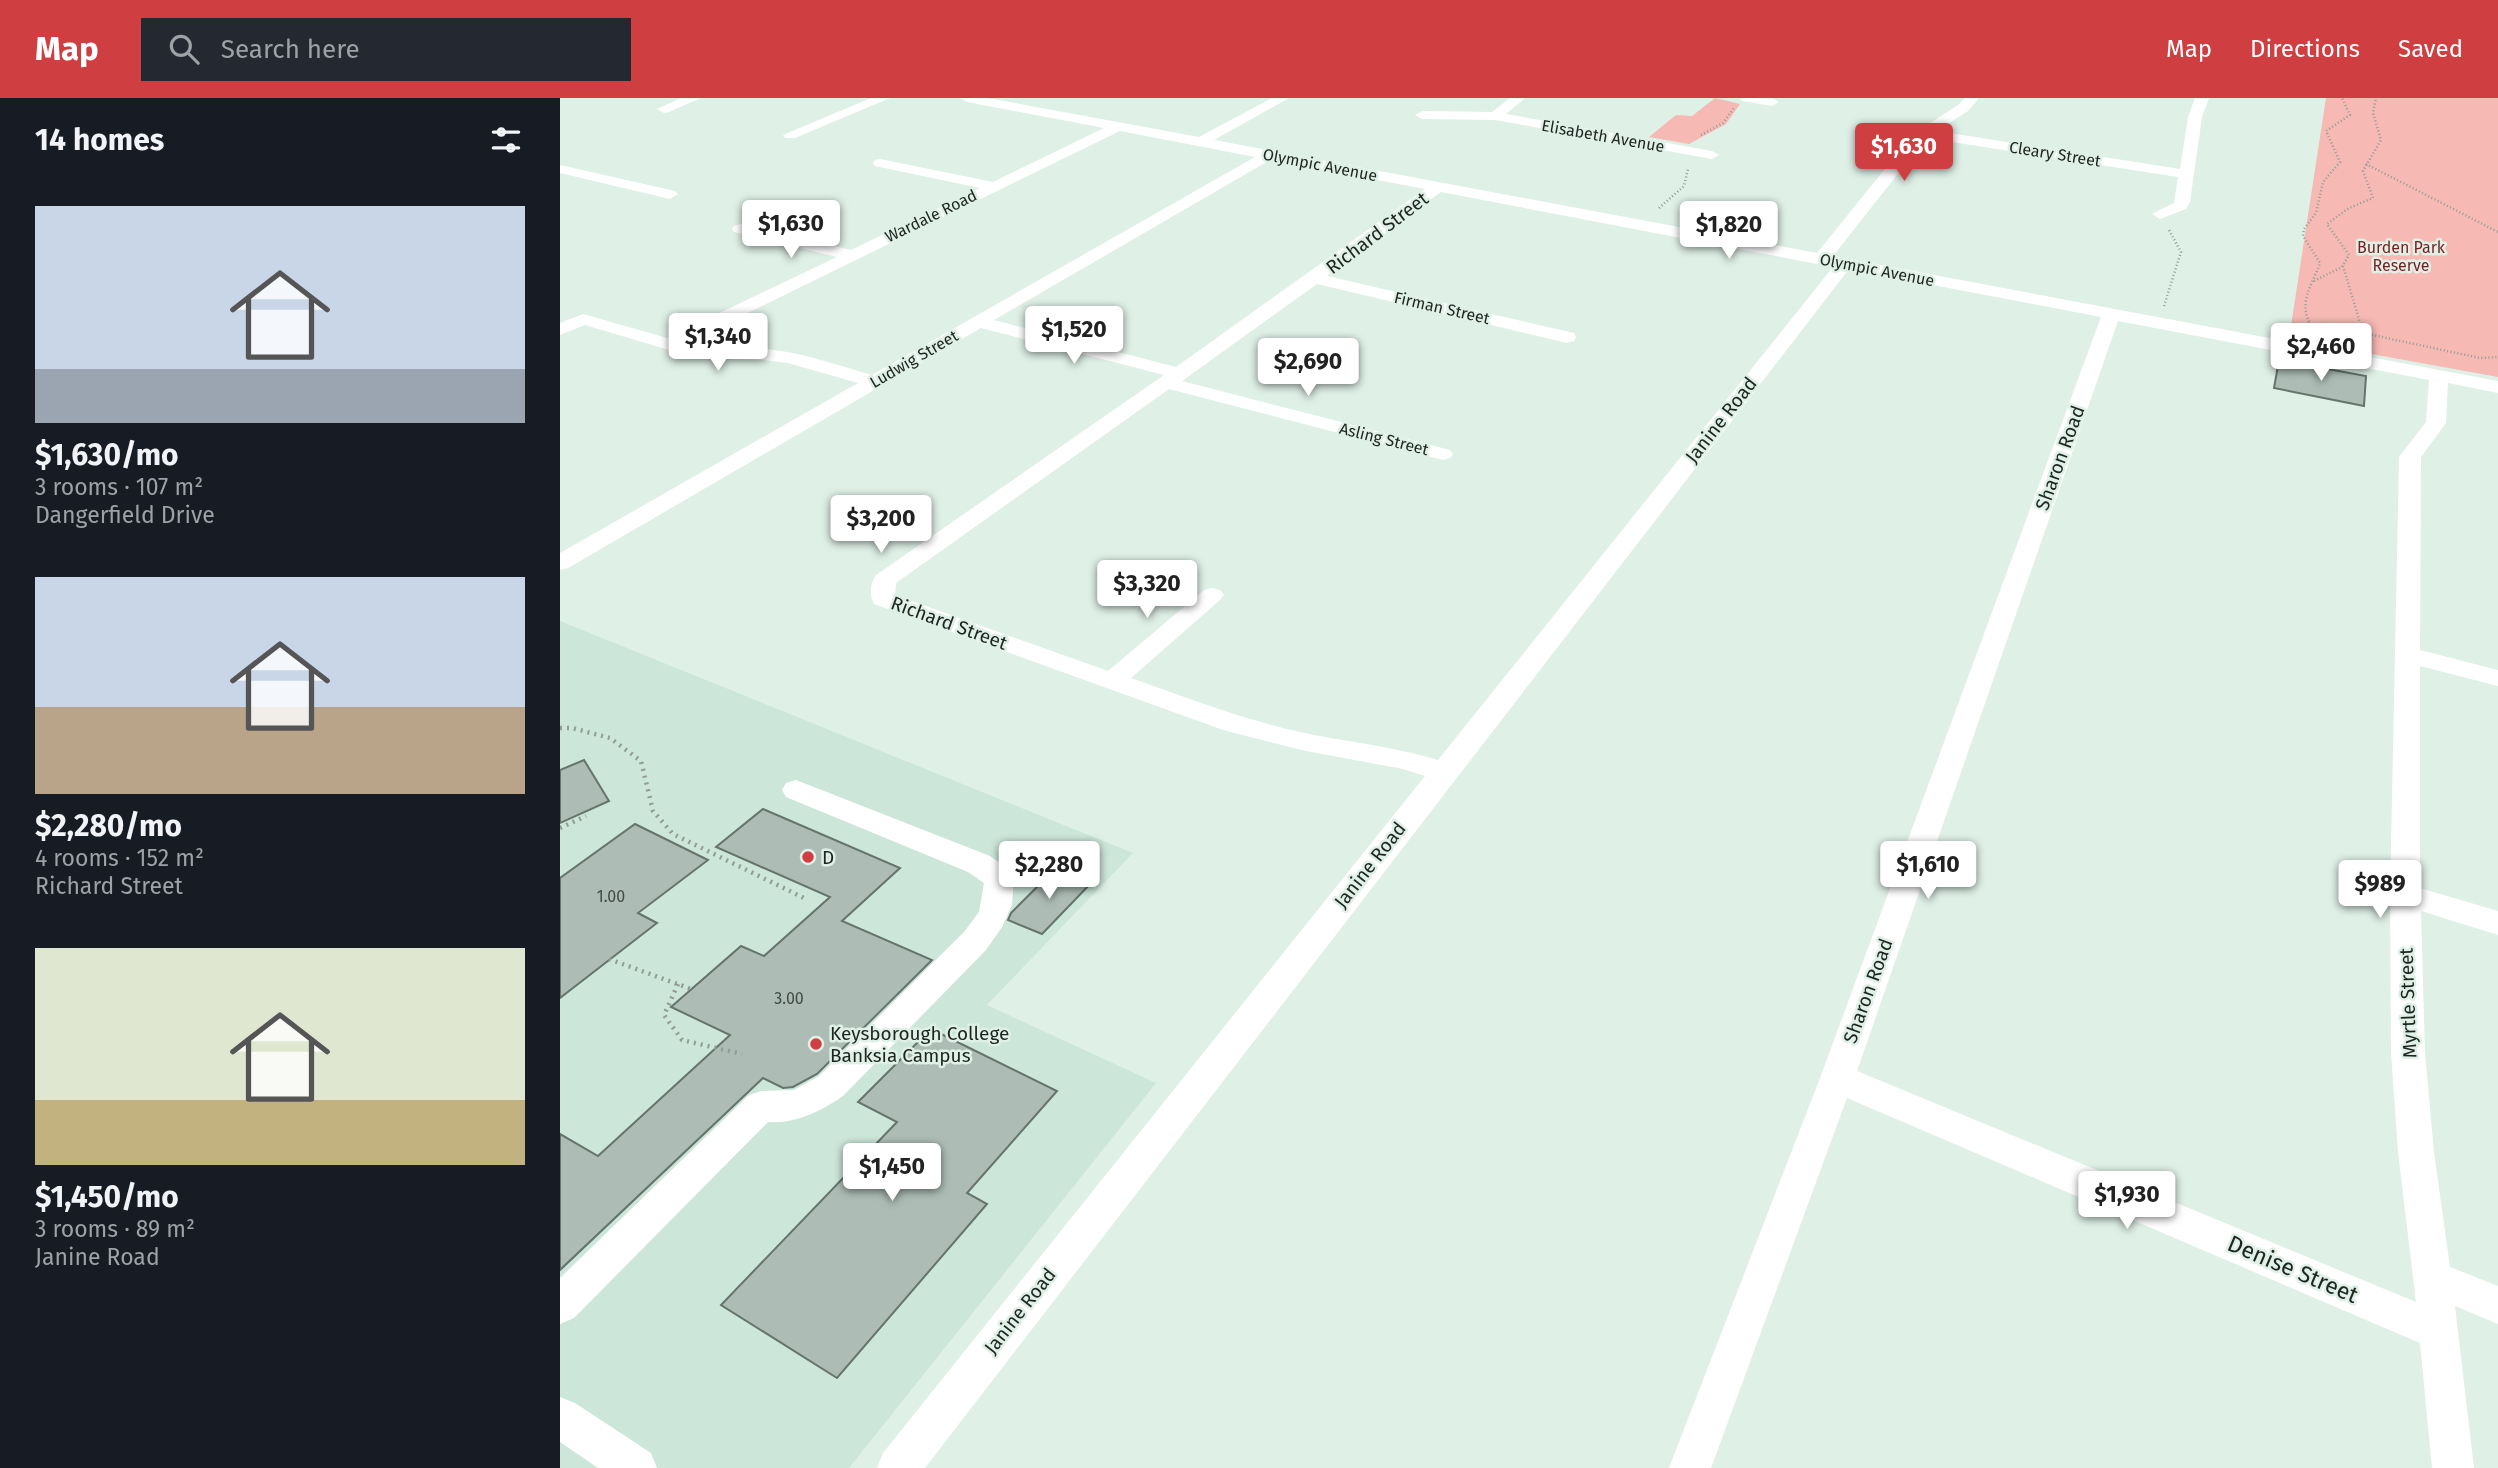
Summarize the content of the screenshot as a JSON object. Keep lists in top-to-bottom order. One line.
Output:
{"streets":{"street":["Elisabeth Avenue","Cleary Street","Olympic Avenue","Wardale Road","Richard Street","Firman Street","Ludwig Street","Janine Road","Asling Street","Sharon Road","Myrtle Street","Denise Street"]},"crossings":[["Cleary Street","Janine Road"],["Olympic Avenue","Wardale Road"],["Olympic Avenue","Richard Street"],["Olympic Avenue","Ludwig Street"],["Olympic Avenue","Janine Road"],["Olympic Avenue","Sharon Road"],["Olympic Avenue","Myrtle Street"],["Richard Street","Firman Street"],["Richard Street","Janine Road"],["Richard Street","Asling Street"],["Ludwig Street","Asling Street"],["Sharon Road","Denise Street"],["Myrtle Street","Denise Street"]],"parks":["Burden Park Reserve"],"places":["D","Keysborough College Banksia Campus"],"house_numbers":["1.00","3.00"],"page":{"header":"Map","search":"Search here","nav":["Map","Directions","Saved"],"heading":"14 homes","price":["$1,630","$1,630","$1,820","$1,520","$1,340","$2,460","$2,690","$3,200","$3,320","$2,280","$1,610","$989","$1,450","$1,930"],"list":[{"name":"$1,630/mo","note":"3 rooms · 107 m² · Dangerfield Drive"},{"name":"$2,280/mo","note":"4 rooms · 152 m² · Richard Street"},{"name":"$1,450/mo","note":"3 rooms · 89 m² · Janine Road"}]}}
